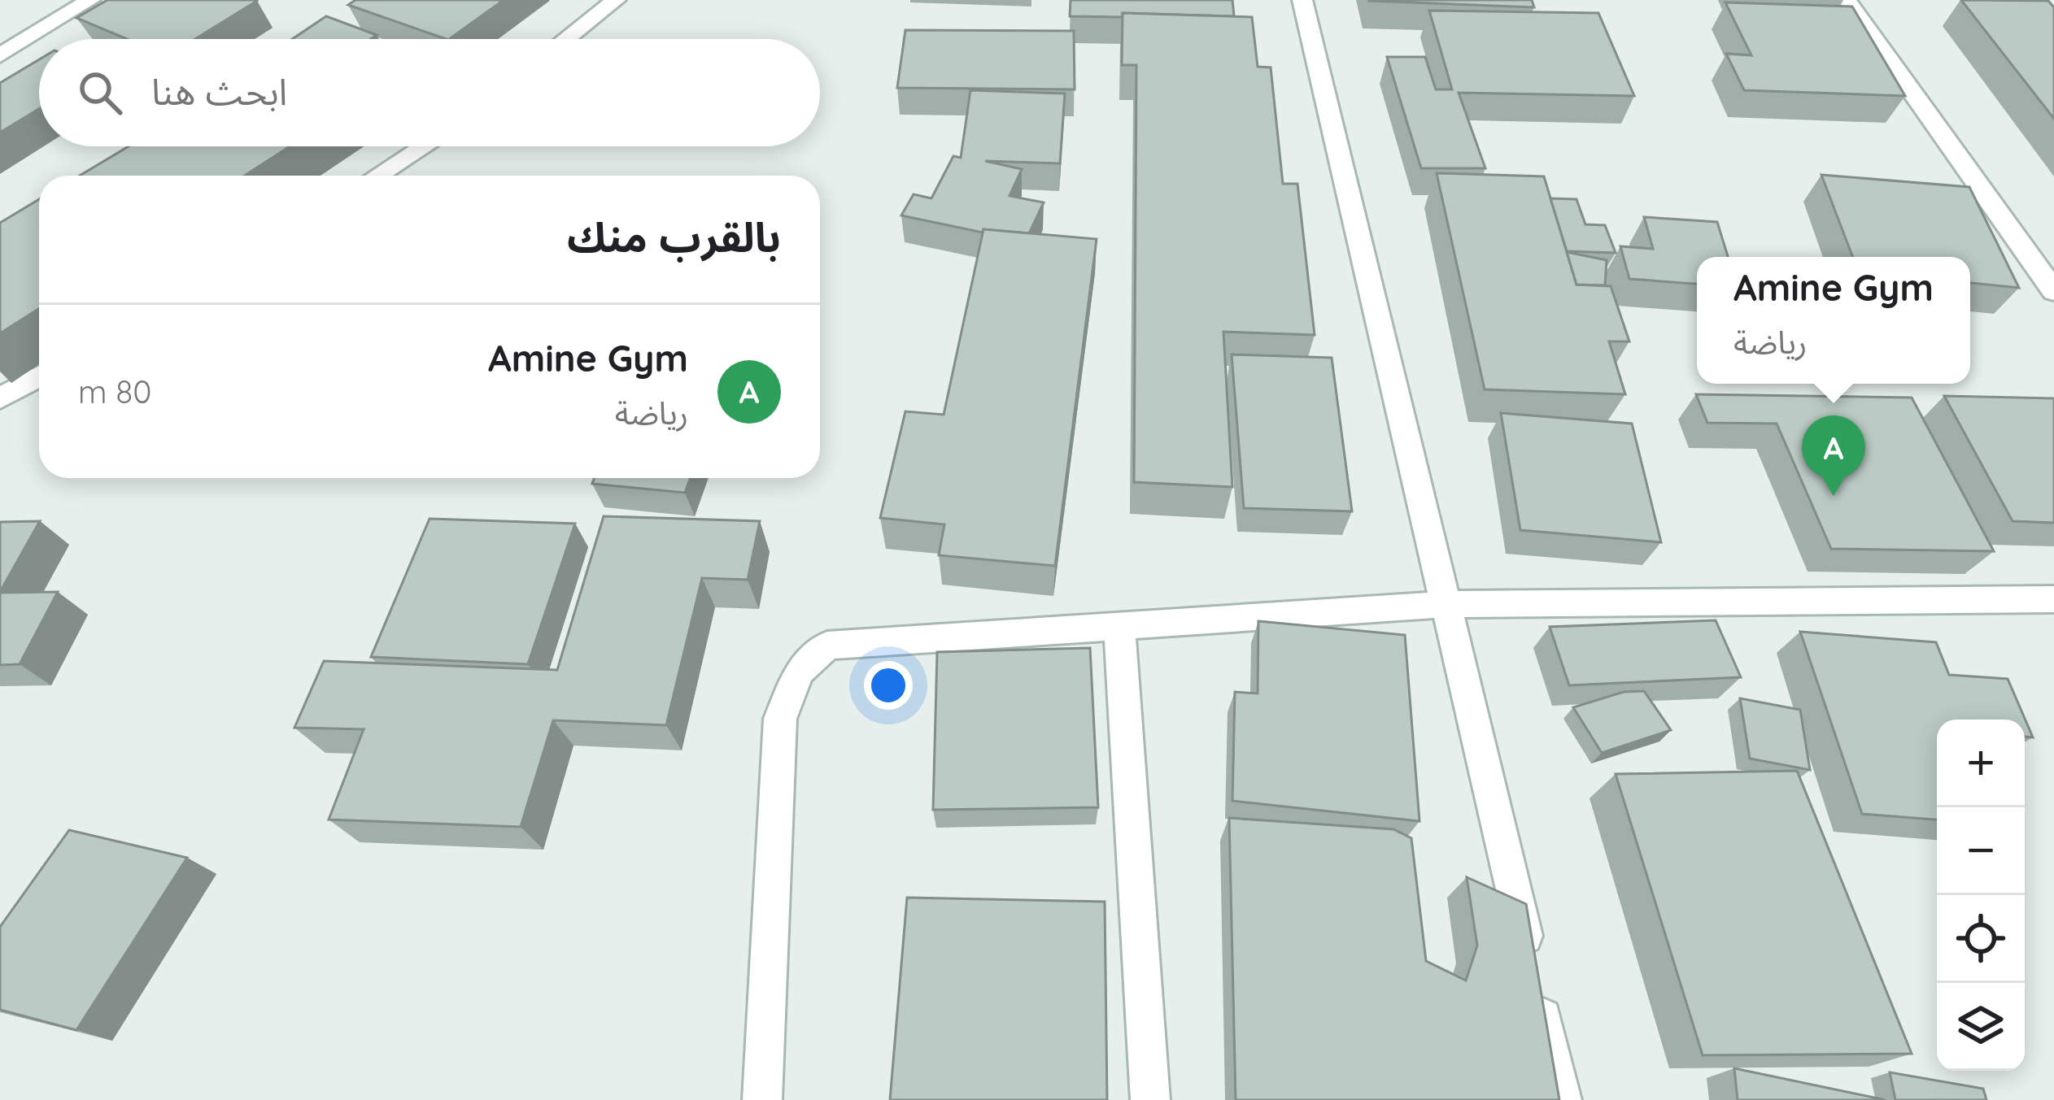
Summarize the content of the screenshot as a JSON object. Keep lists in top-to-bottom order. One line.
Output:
{"page":{"search":"ابحث هنا","heading":"بالقرب منك","popup":["Amine Gym","رياضة"],"list":[{"mark":"A","name":"Amine Gym","note":"رياضة","value":"80 m"}],"pins":"A","map_buttons":["+","−"]}}
